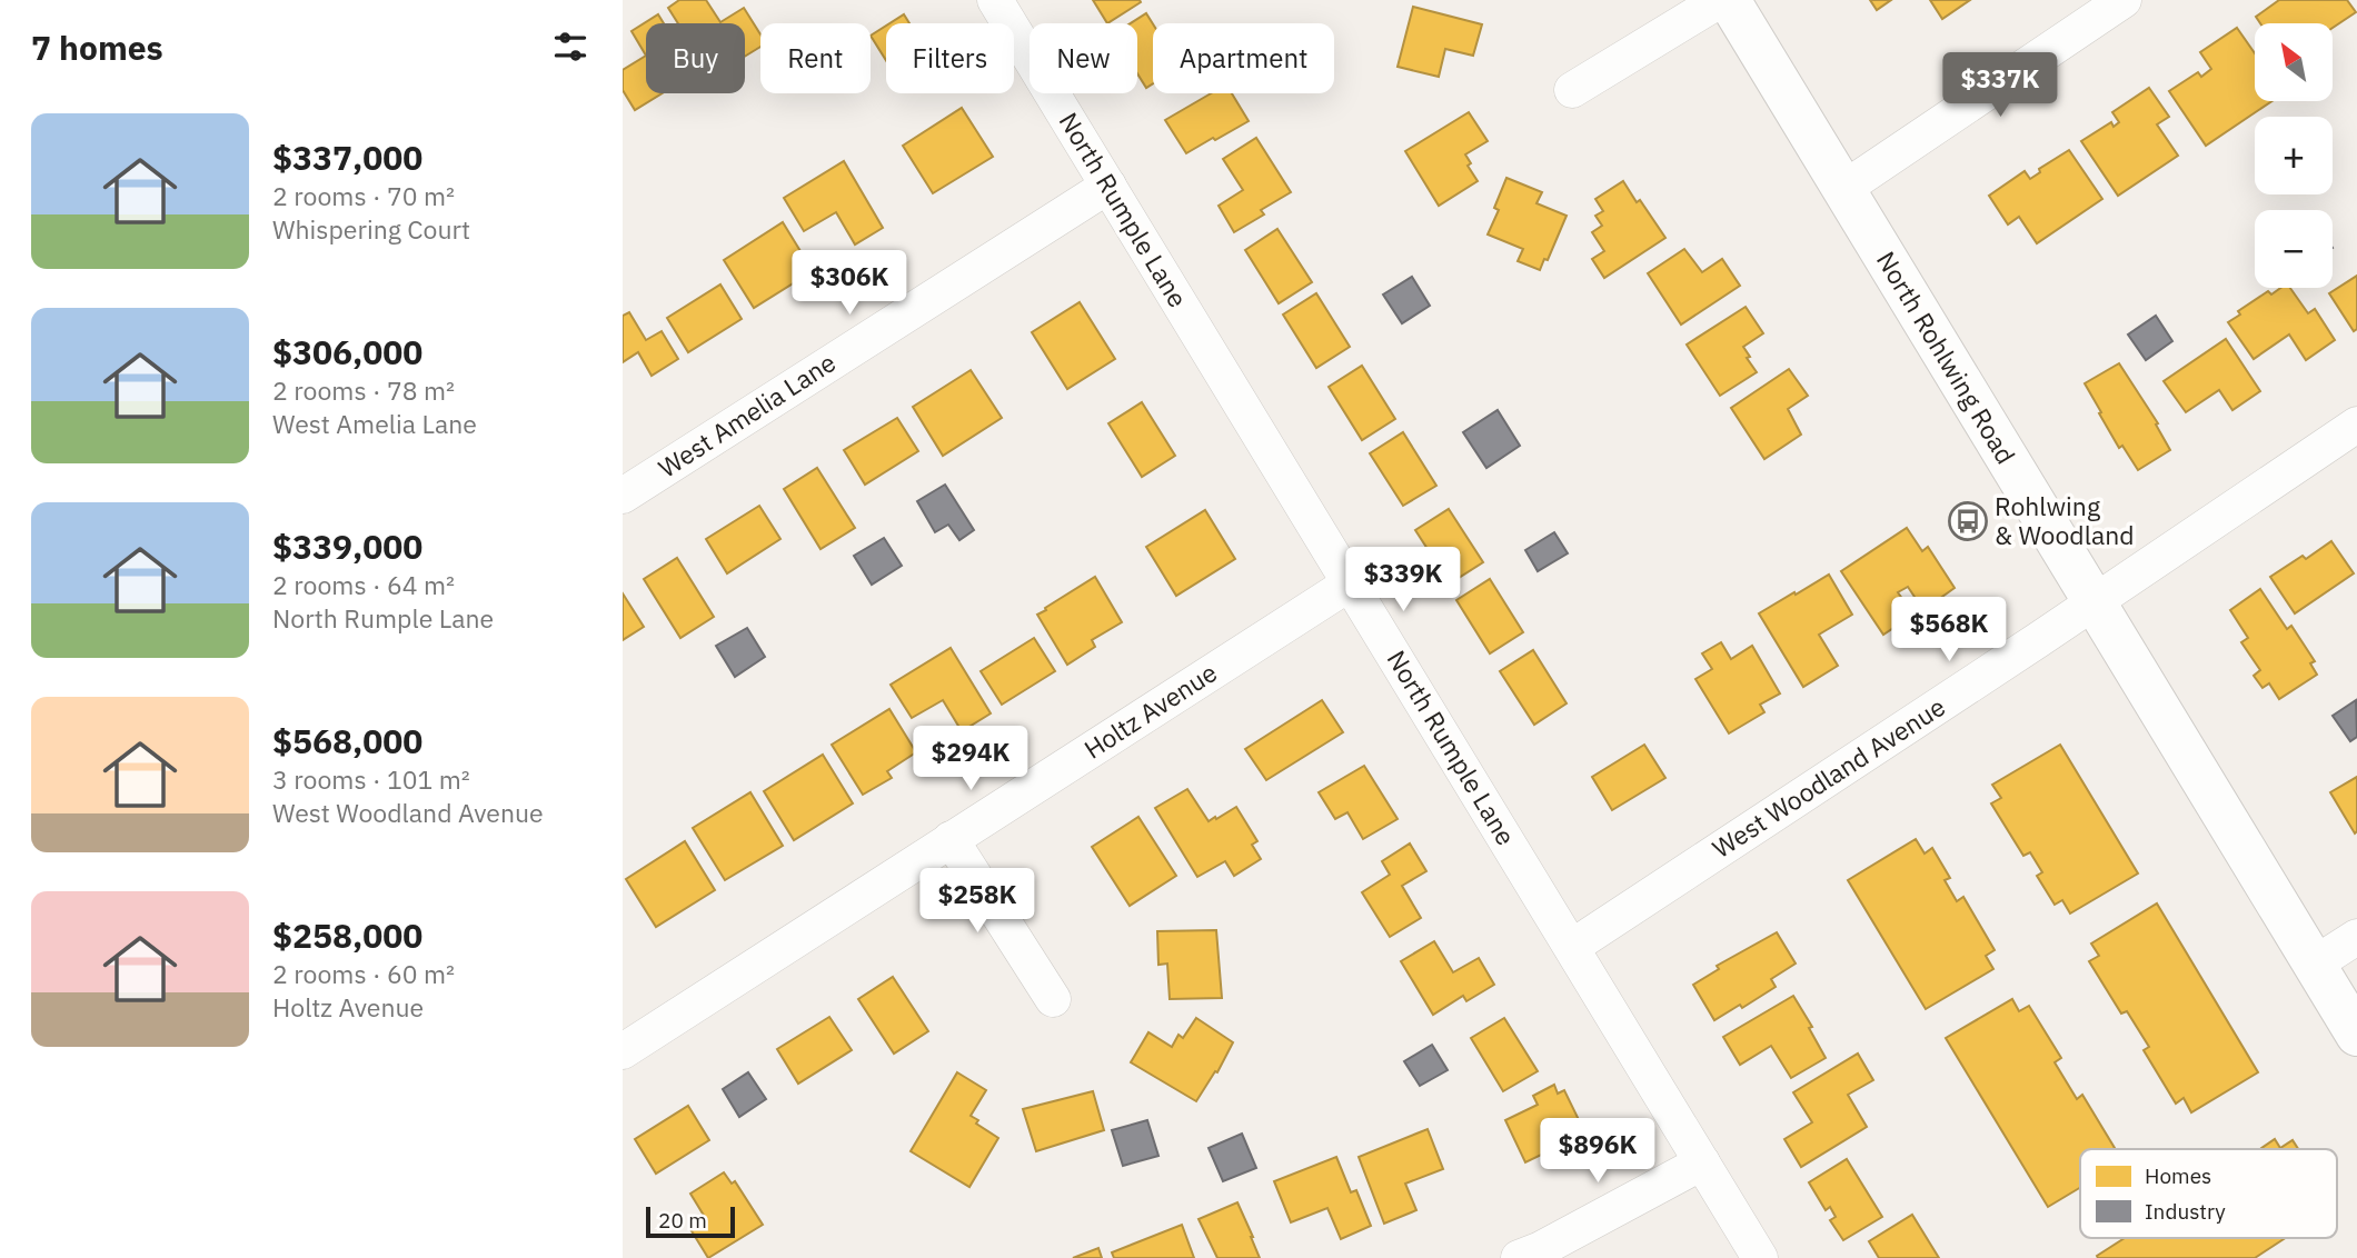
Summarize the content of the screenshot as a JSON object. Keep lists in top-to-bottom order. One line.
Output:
{"streets":{"main road":["North Rohlwing Road"],"street":["North Rumple Lane","West Amelia Lane","Holtz Avenue","West Woodland Avenue"]},"crossings":[["North Rumple Lane","West Amelia Lane"],["North Rumple Lane","Holtz Avenue"],["North Rumple Lane","West Woodland Avenue"],["North Rohlwing Road","West Woodland Avenue"]],"places":{"bus stop":["Rohlwing & Woodland"]},"legend":["Homes","Industry"],"scale_bar":"20 m","north":"top left","page":{"heading":"7 homes","map_buttons":["+","−"],"chip":["Buy","Rent","Filters","New","Apartment"],"price":["$337K","$306K","$339K","$568K","$294K","$258K","$896K"],"list":[{"name":"$337,000","note":"2 rooms · 70 m² · Whispering Court"},{"name":"$306,000","note":"2 rooms · 78 m² · West Amelia Lane"},{"name":"$339,000","note":"2 rooms · 64 m² · North Rumple Lane"},{"name":"$568,000","note":"3 rooms · 101 m² · West Woodland Avenue"},{"name":"$258,000","note":"2 rooms · 60 m² · Holtz Avenue"}],"scale":"20 m"}}
